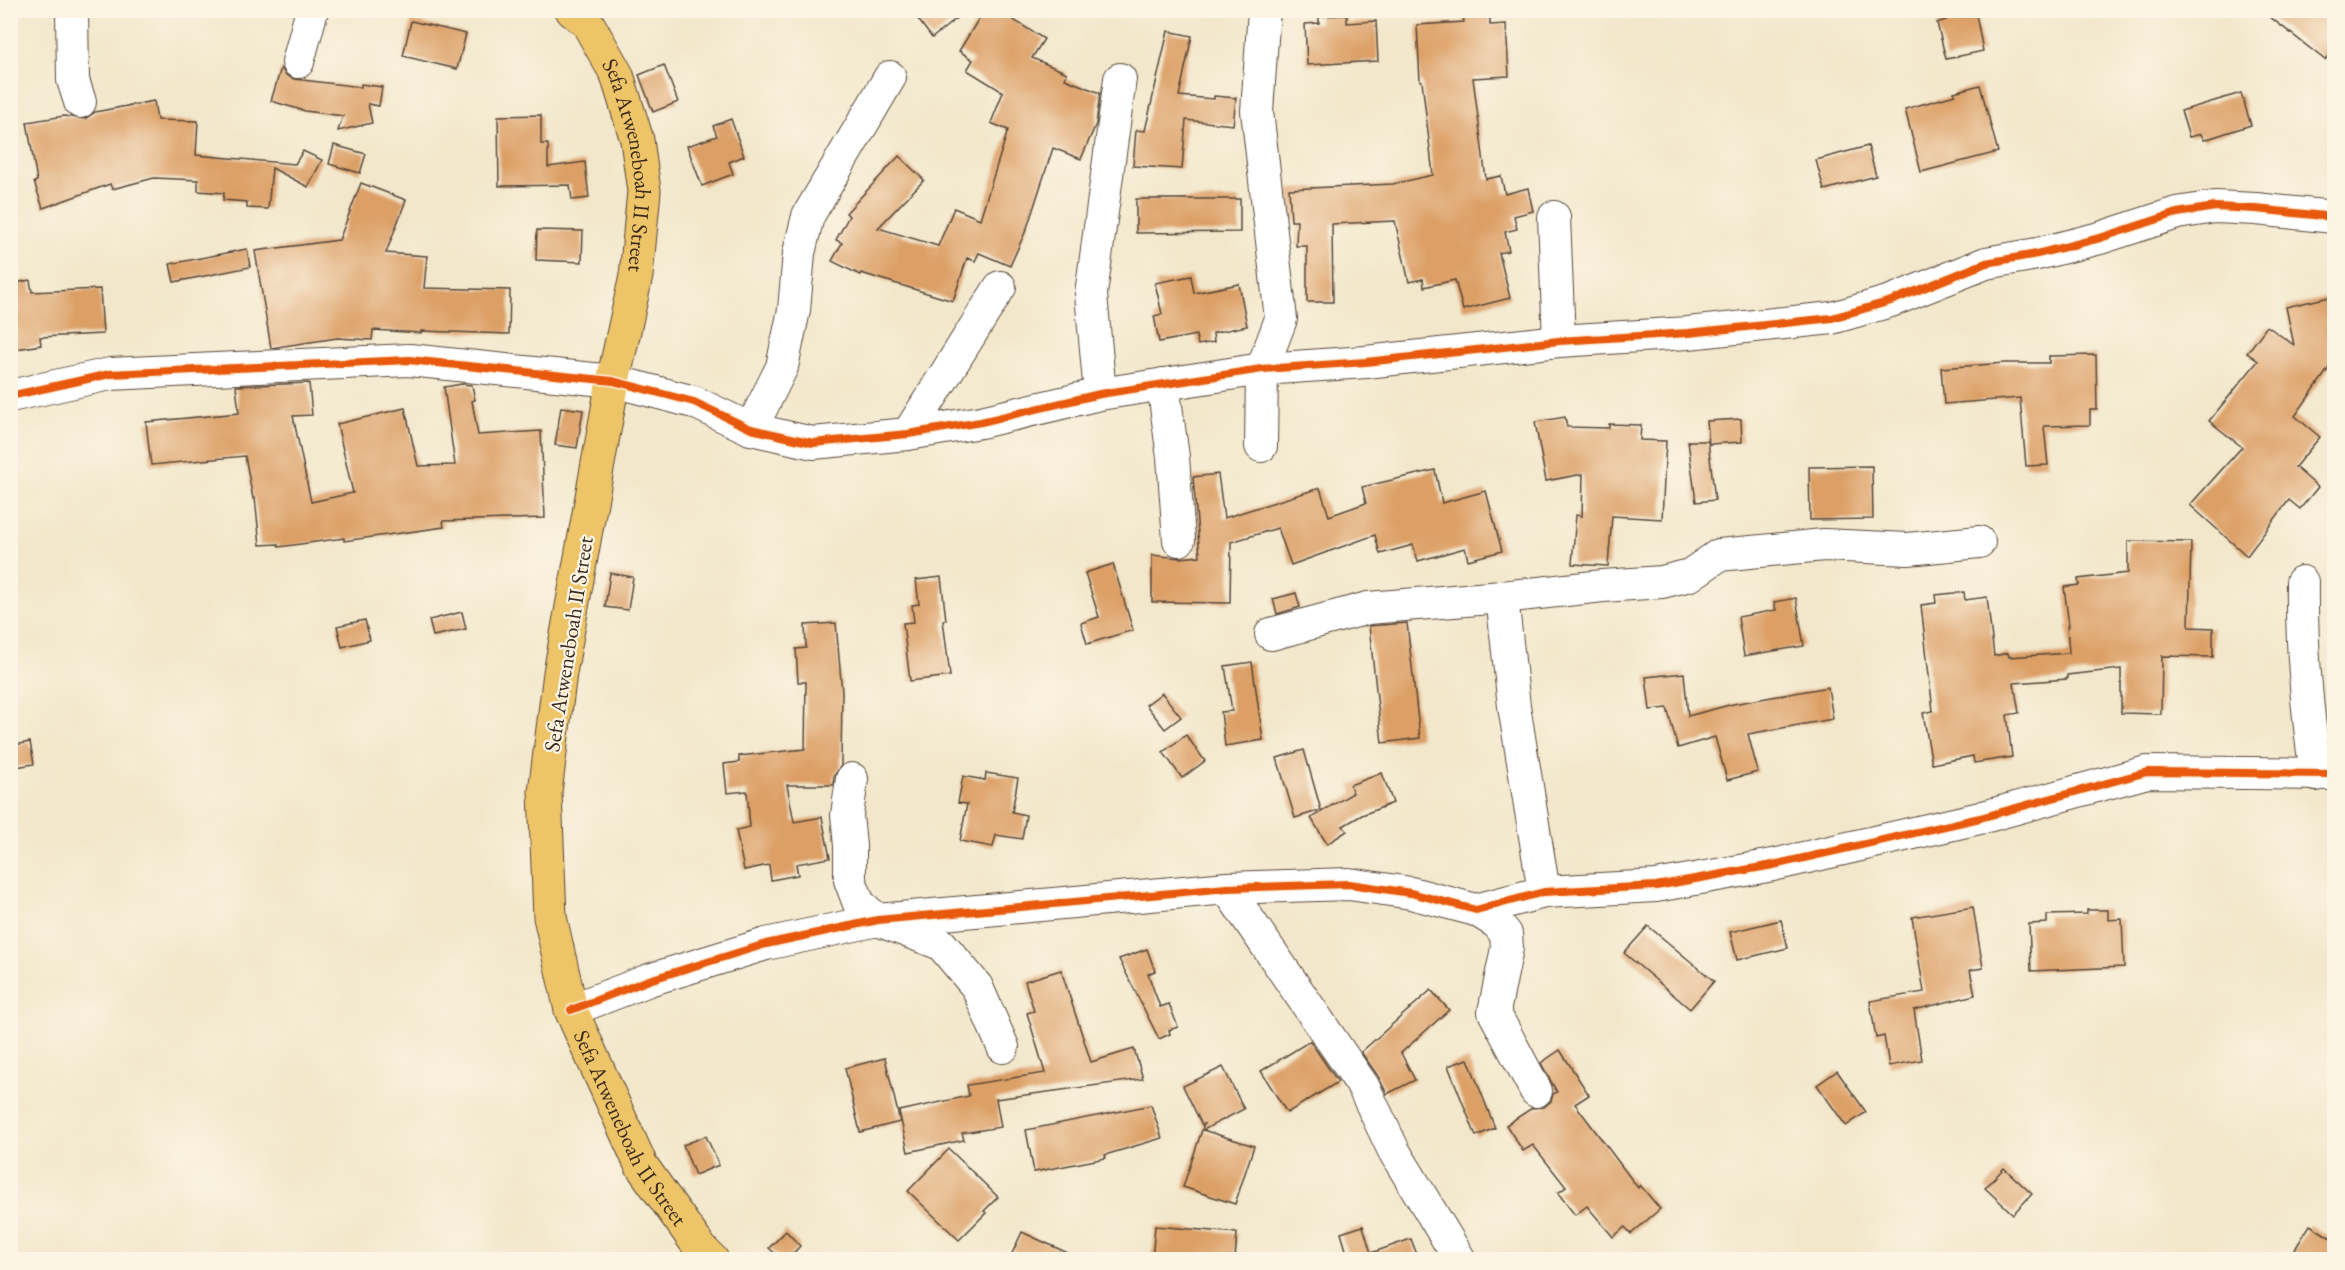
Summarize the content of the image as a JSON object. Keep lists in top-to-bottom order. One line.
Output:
{"streets":{"main road":["Sefa Atweneboah II Street"]}}
